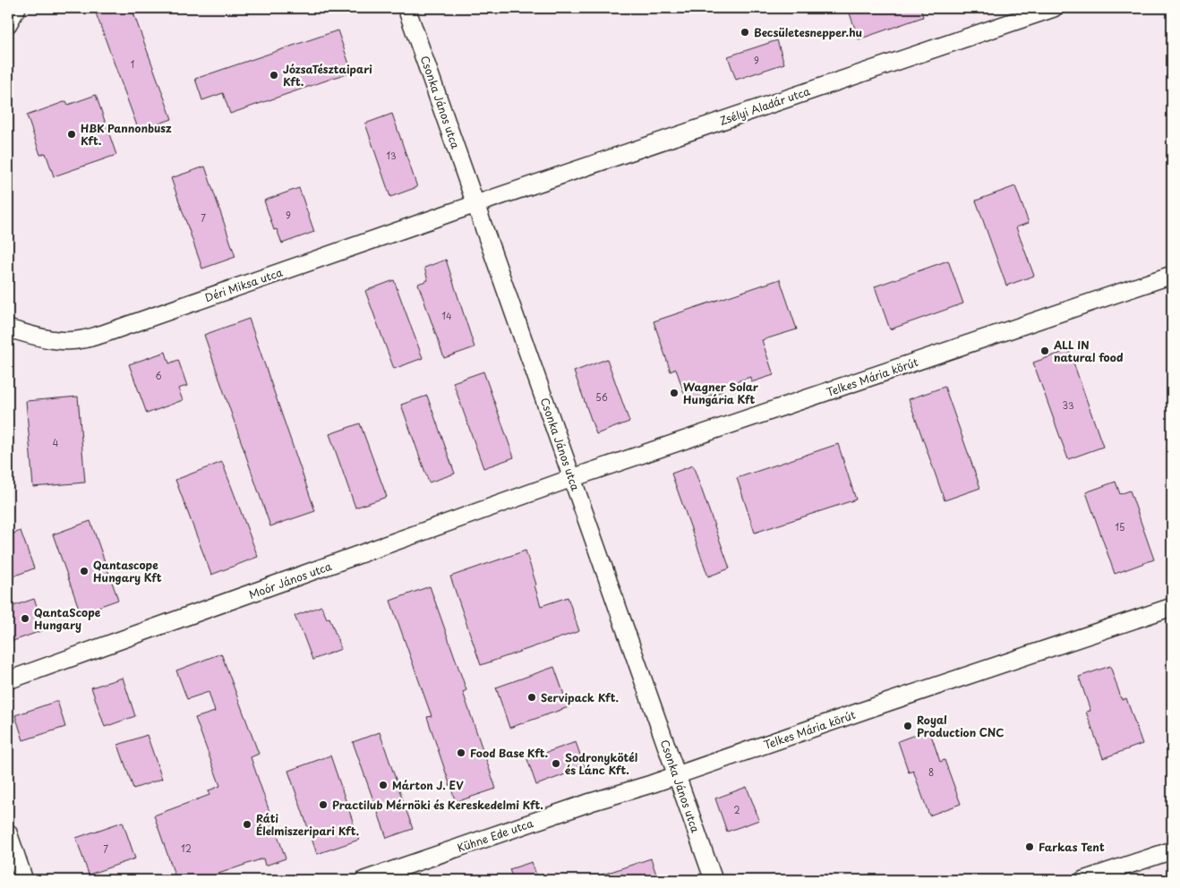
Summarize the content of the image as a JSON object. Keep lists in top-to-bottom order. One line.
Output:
{"streets":{"street":["Csonka János utca","Zsélyi Aladár utca","Déri Miksa utca","Telkes Mária körút","Moór János utca","Kühne Ede utca"]},"crossings":[["Csonka János utca","Zsélyi Aladár utca"],["Csonka János utca","Déri Miksa utca"],["Csonka János utca","Telkes Mária körút"],["Csonka János utca","Moór János utca"],["Csonka János utca","Kühne Ede utca"],["Zsélyi Aladár utca","Déri Miksa utca"],["Telkes Mária körút","Moór János utca"],["Telkes Mária körút","Kühne Ede utca"]],"places":["Becsületesnepper.hu","JózsaTésztaipari Kft.","HBK Pannonbusz Kft.","ALL IN natural food","Wagner Solar Hungária Kft","Qantascope Hungary Kft","QantaScope Hungary","Servipack Kft.","Royal Production CNC","Food Base Kft.","Sodronykötél és Lánc Kft.","Márton J. EV","Practilub Mérnöki és Kereskedelmi Kft.","Ráti Élelmiszeripari Kft.","Farkas Tent"],"house_numbers":["9","1","13","9","7","14","6","56","33","4","15","8","2","12","7"]}
